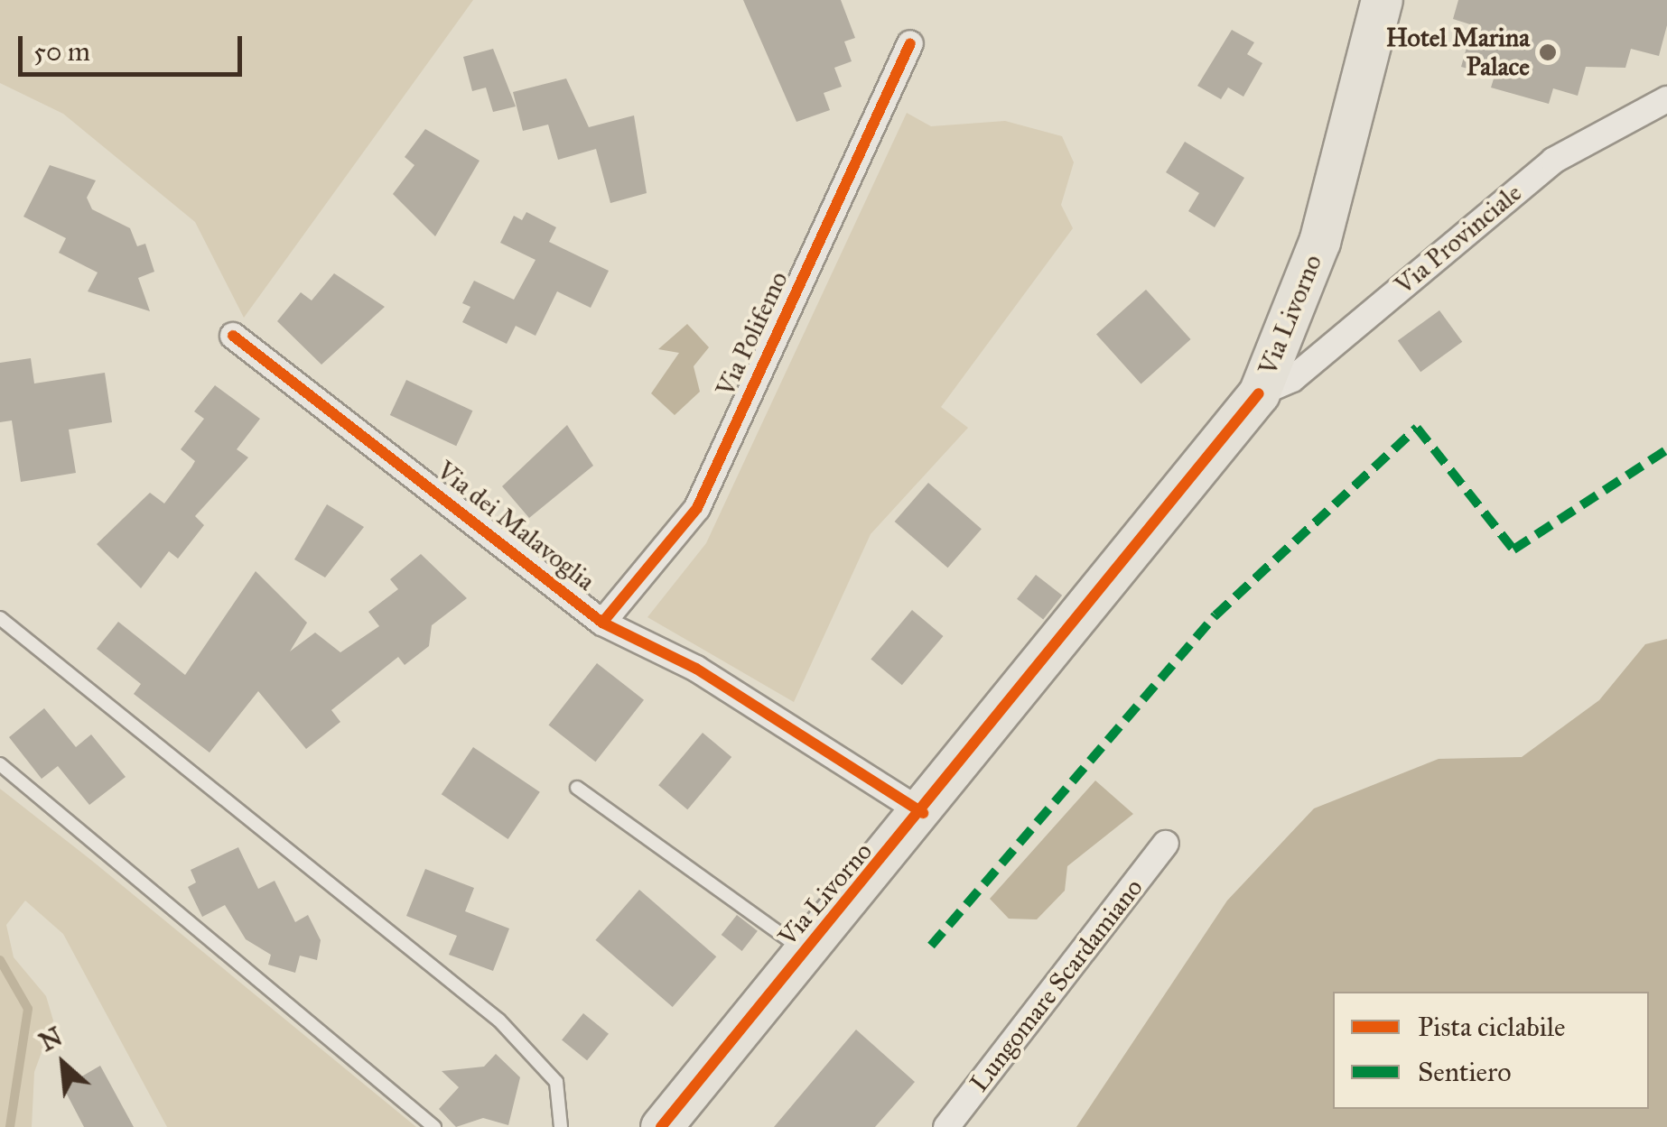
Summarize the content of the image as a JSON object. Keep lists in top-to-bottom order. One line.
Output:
{"streets":{"main road":["Via Livorno"],"street":["Via Provinciale","Via Polifemo","Via dei Malavoglia","Lungomare Scardamiano"]},"crossings":[["Via Provinciale","Via Livorno"],["Via Livorno","Via dei Malavoglia"],["Via Polifemo","Via dei Malavoglia"]],"places":["Hotel Marina Palace"],"legend":["Pista ciclabile","Sentiero"],"scale_bar":"50 m","north":"top left"}
